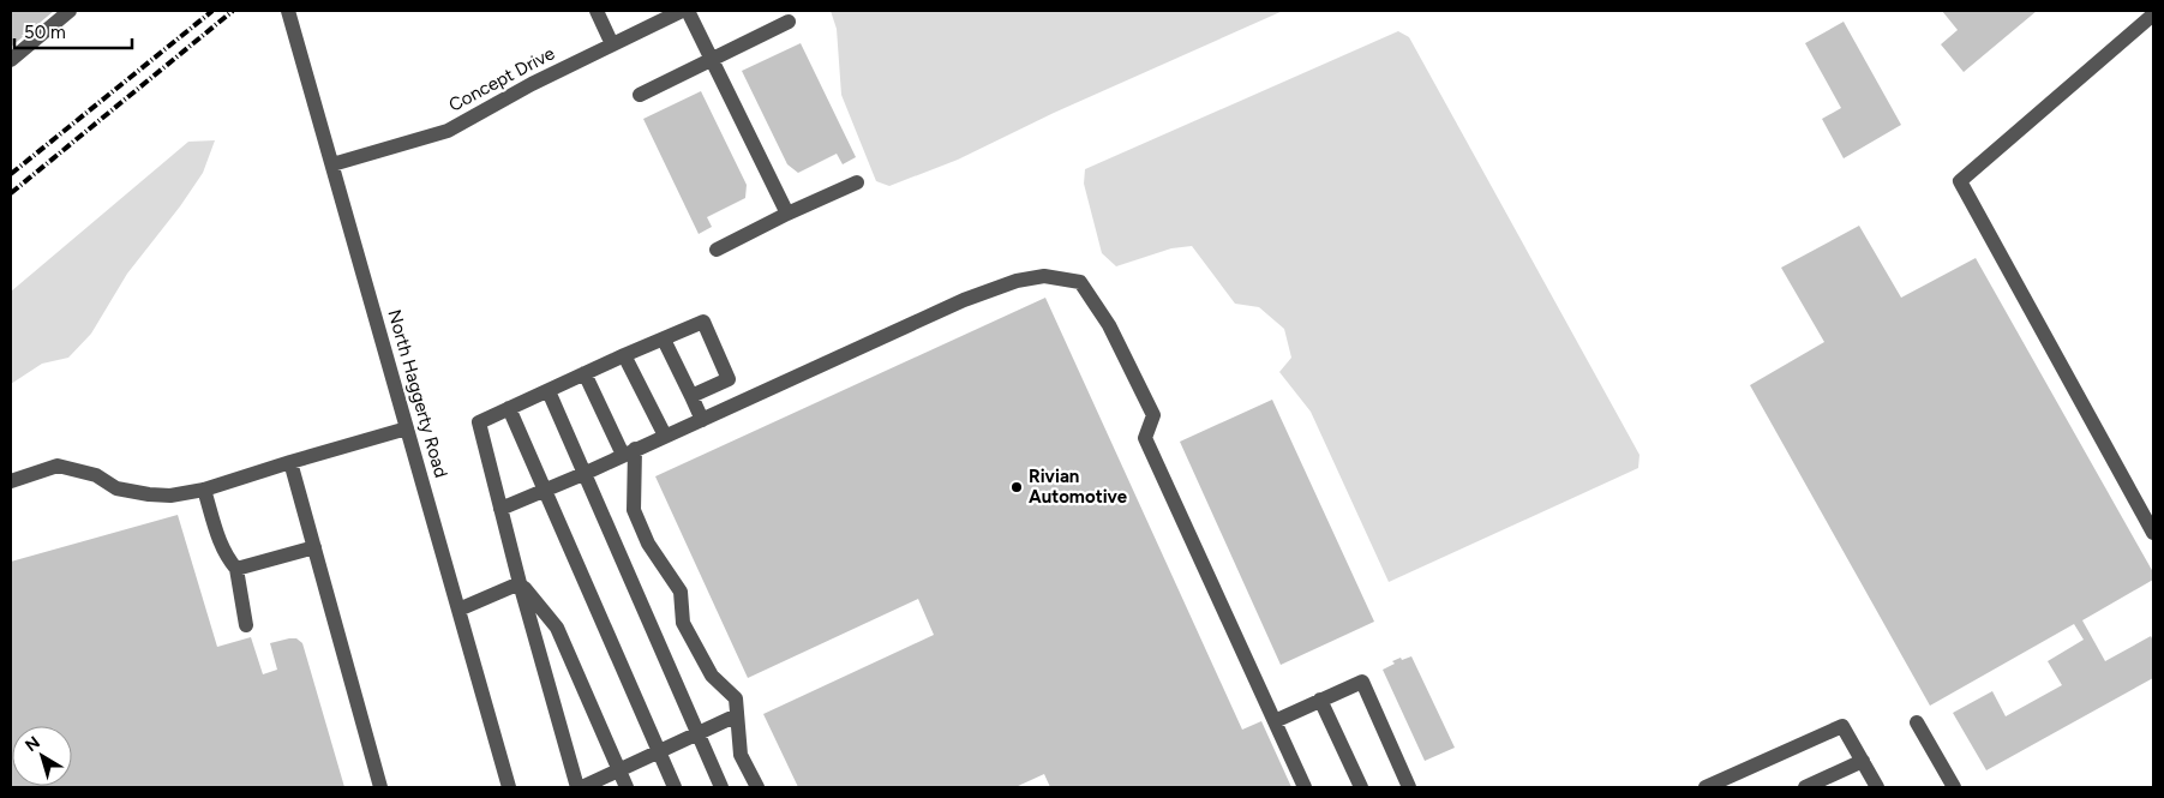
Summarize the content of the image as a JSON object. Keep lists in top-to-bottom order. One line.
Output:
{"streets":{"street":["Concept Drive","North Haggerty Road"]},"crossings":[["Concept Drive","North Haggerty Road"]],"places":["Rivian Automotive"],"scale_bar":"50 m","north":"top left"}
